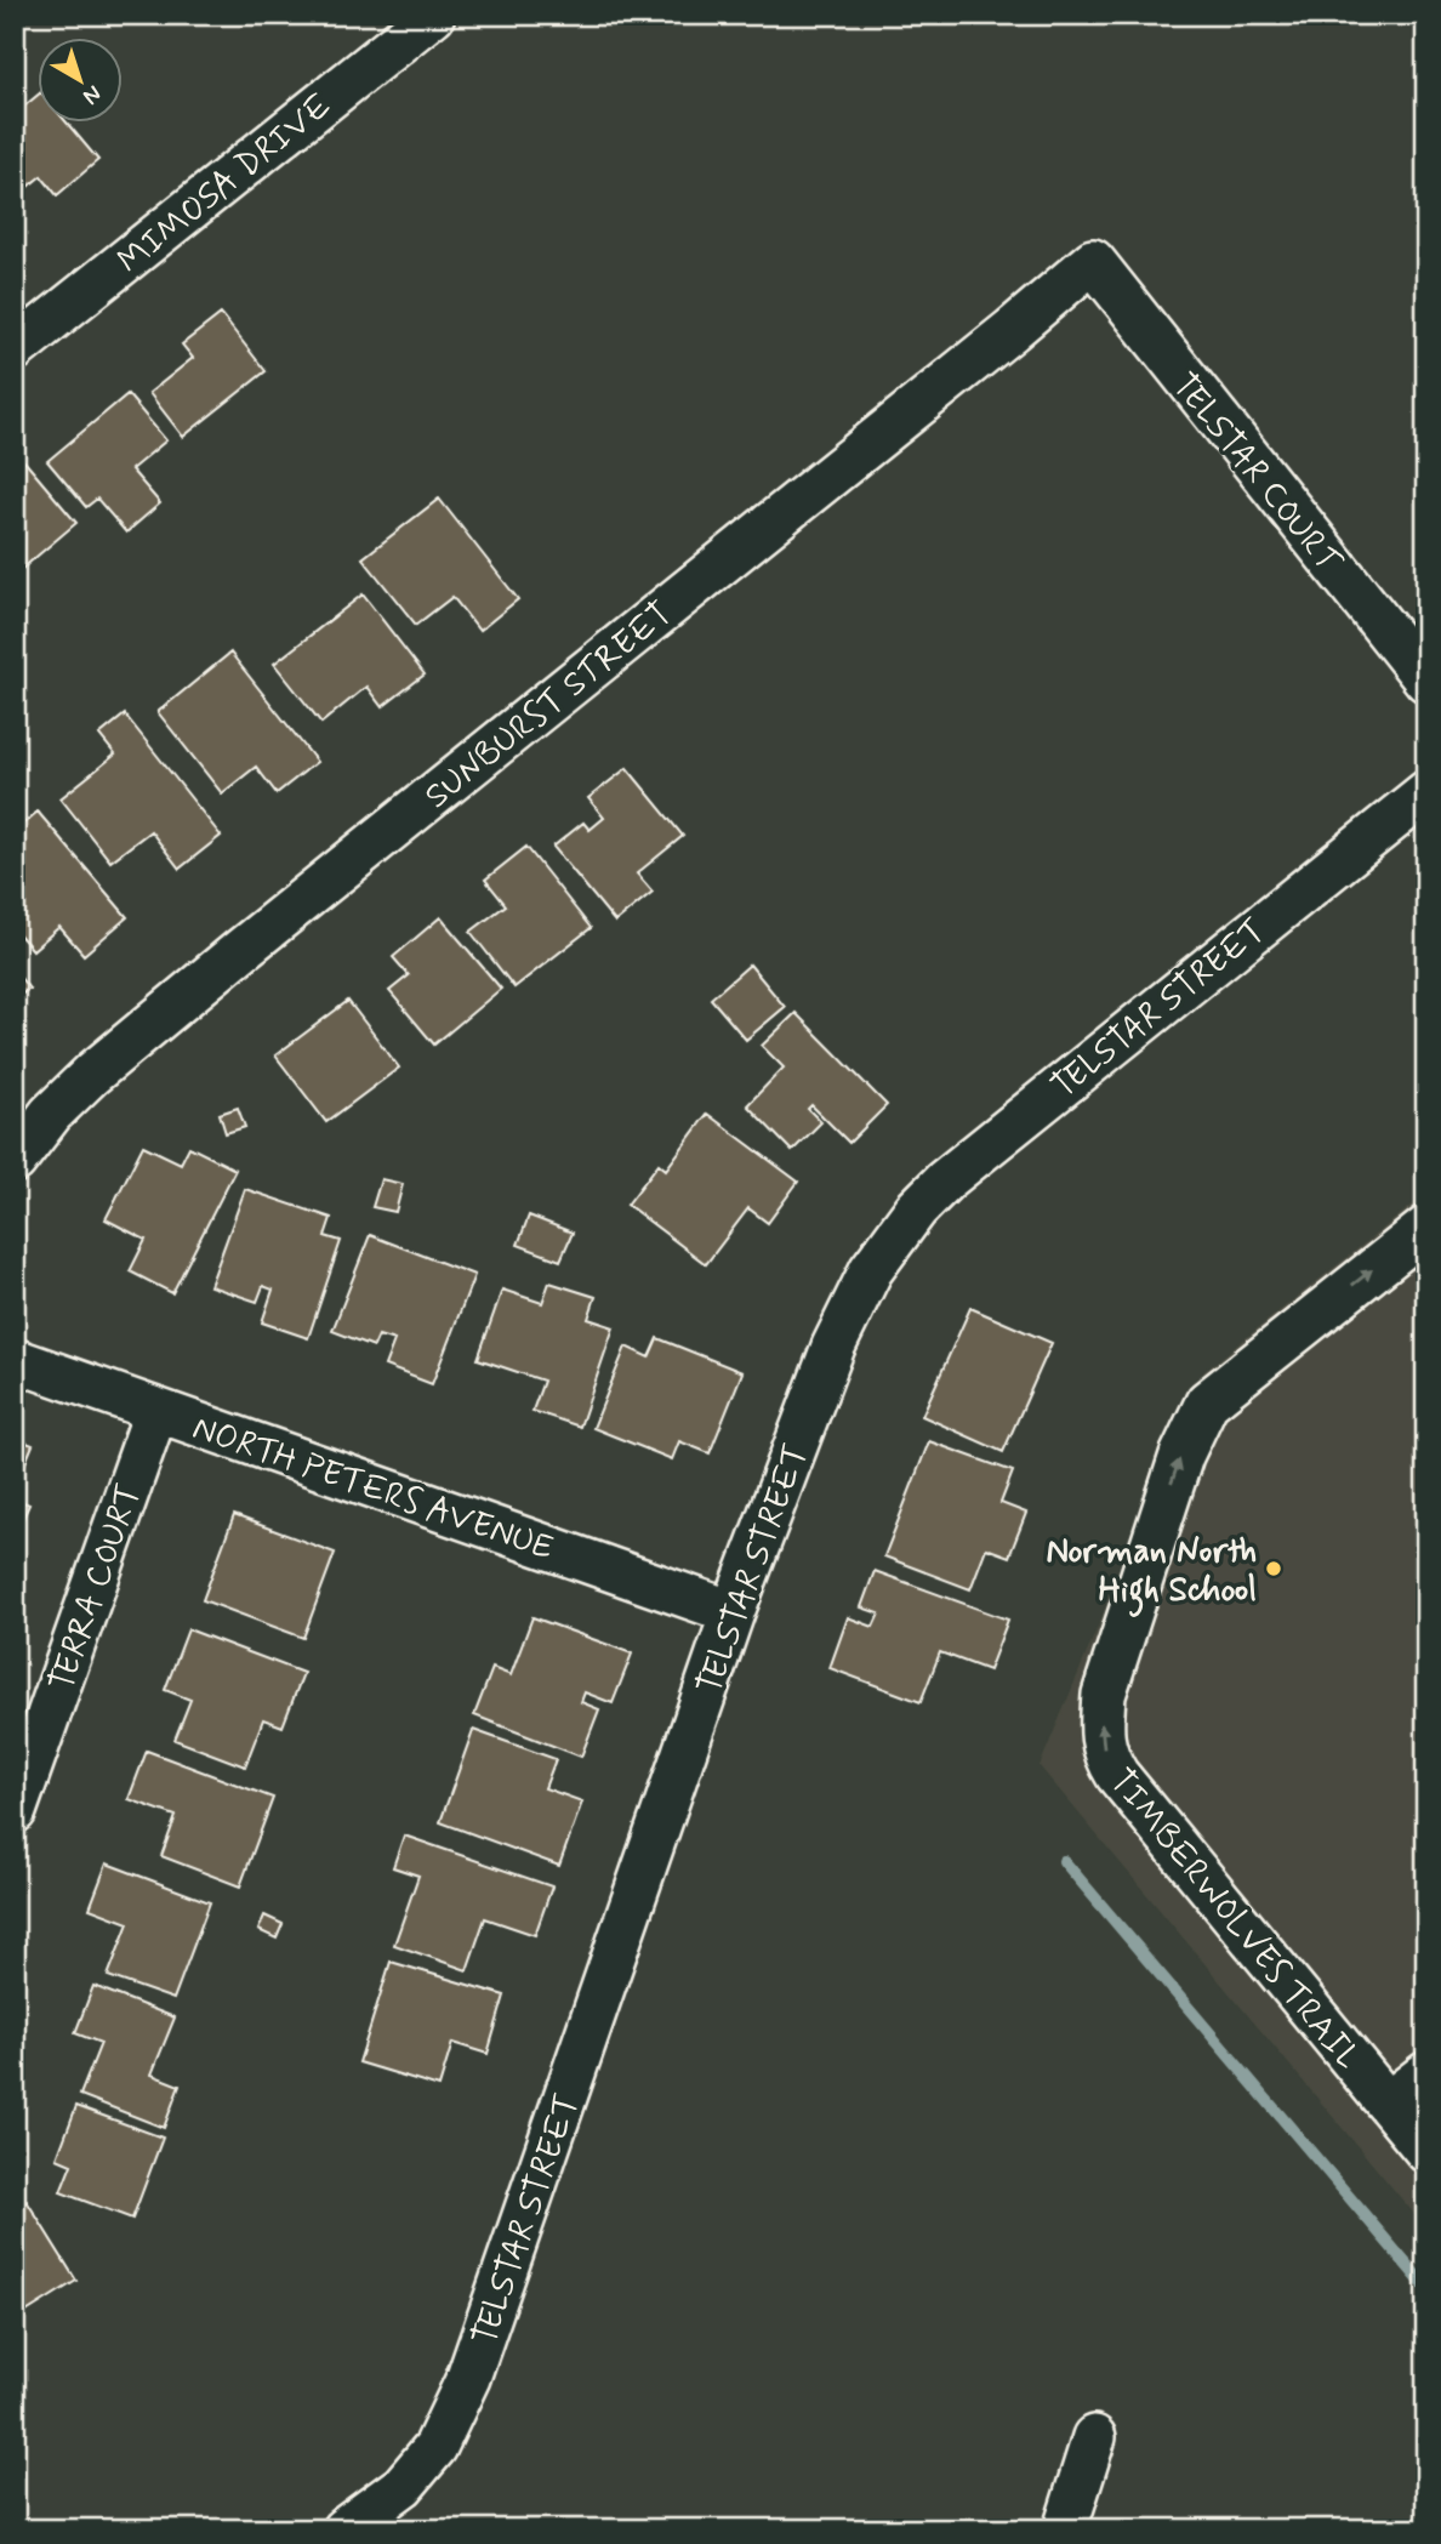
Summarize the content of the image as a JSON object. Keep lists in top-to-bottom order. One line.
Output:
{"streets":{"street":["MIMOSA DRIVE","TELSTAR COURT","SUNBURST STREET","TELSTAR STREET","NORTH PETERS AVENUE","TERRA COURT","TIMBERWOLVES TRAIL"]},"crossings":[["TELSTAR COURT","SUNBURST STREET"],["TELSTAR STREET","NORTH PETERS AVENUE"],["NORTH PETERS AVENUE","TERRA COURT"]],"places":["Norman North High School"],"north":"bottom right"}
